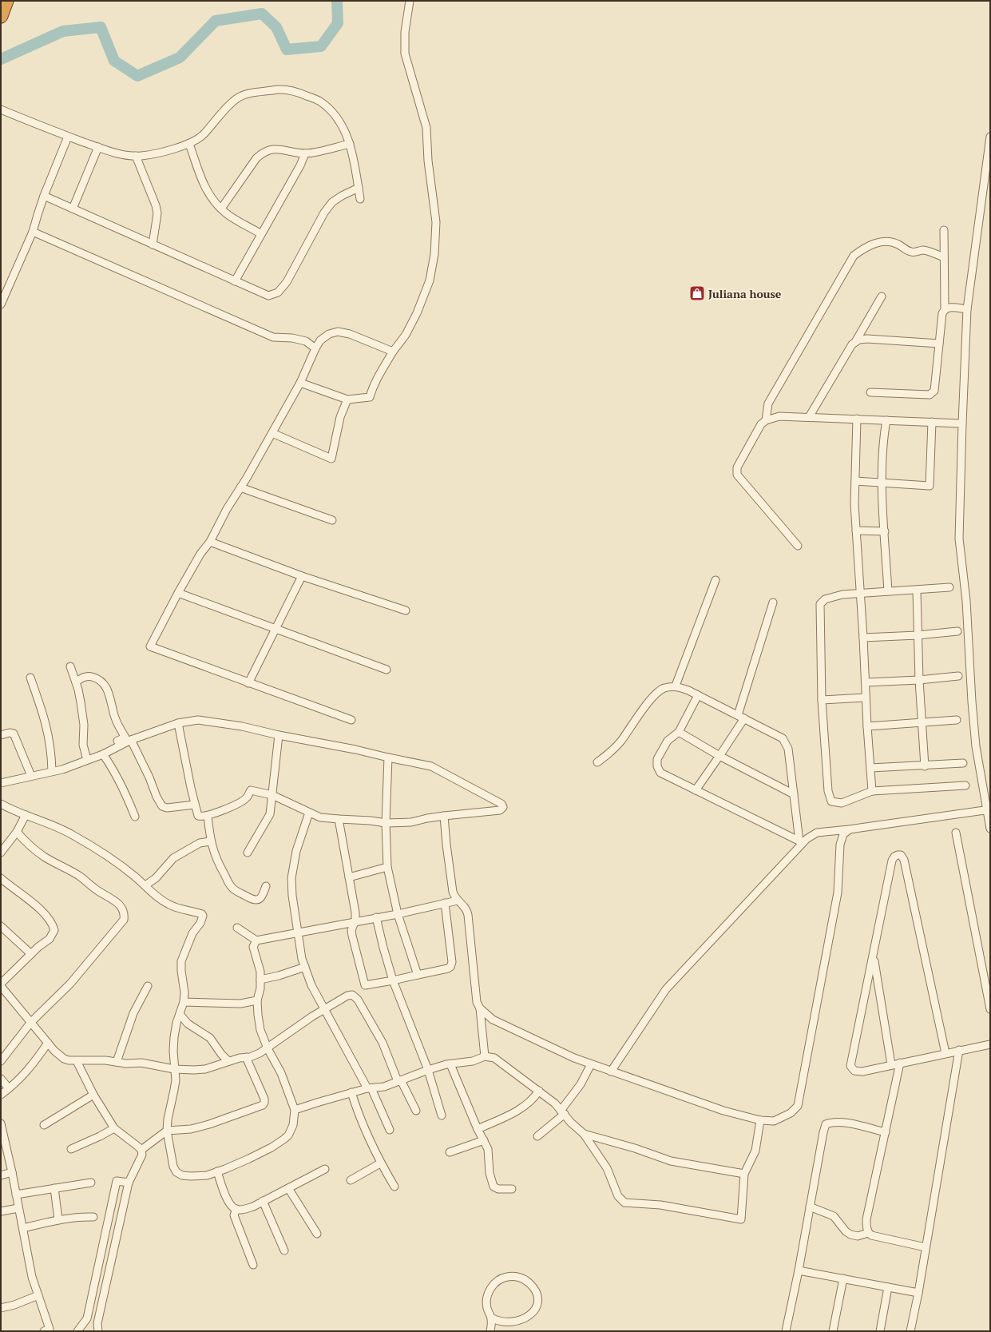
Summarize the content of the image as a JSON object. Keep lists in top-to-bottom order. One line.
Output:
{"places":{"shop":["Juliana house"]}}
